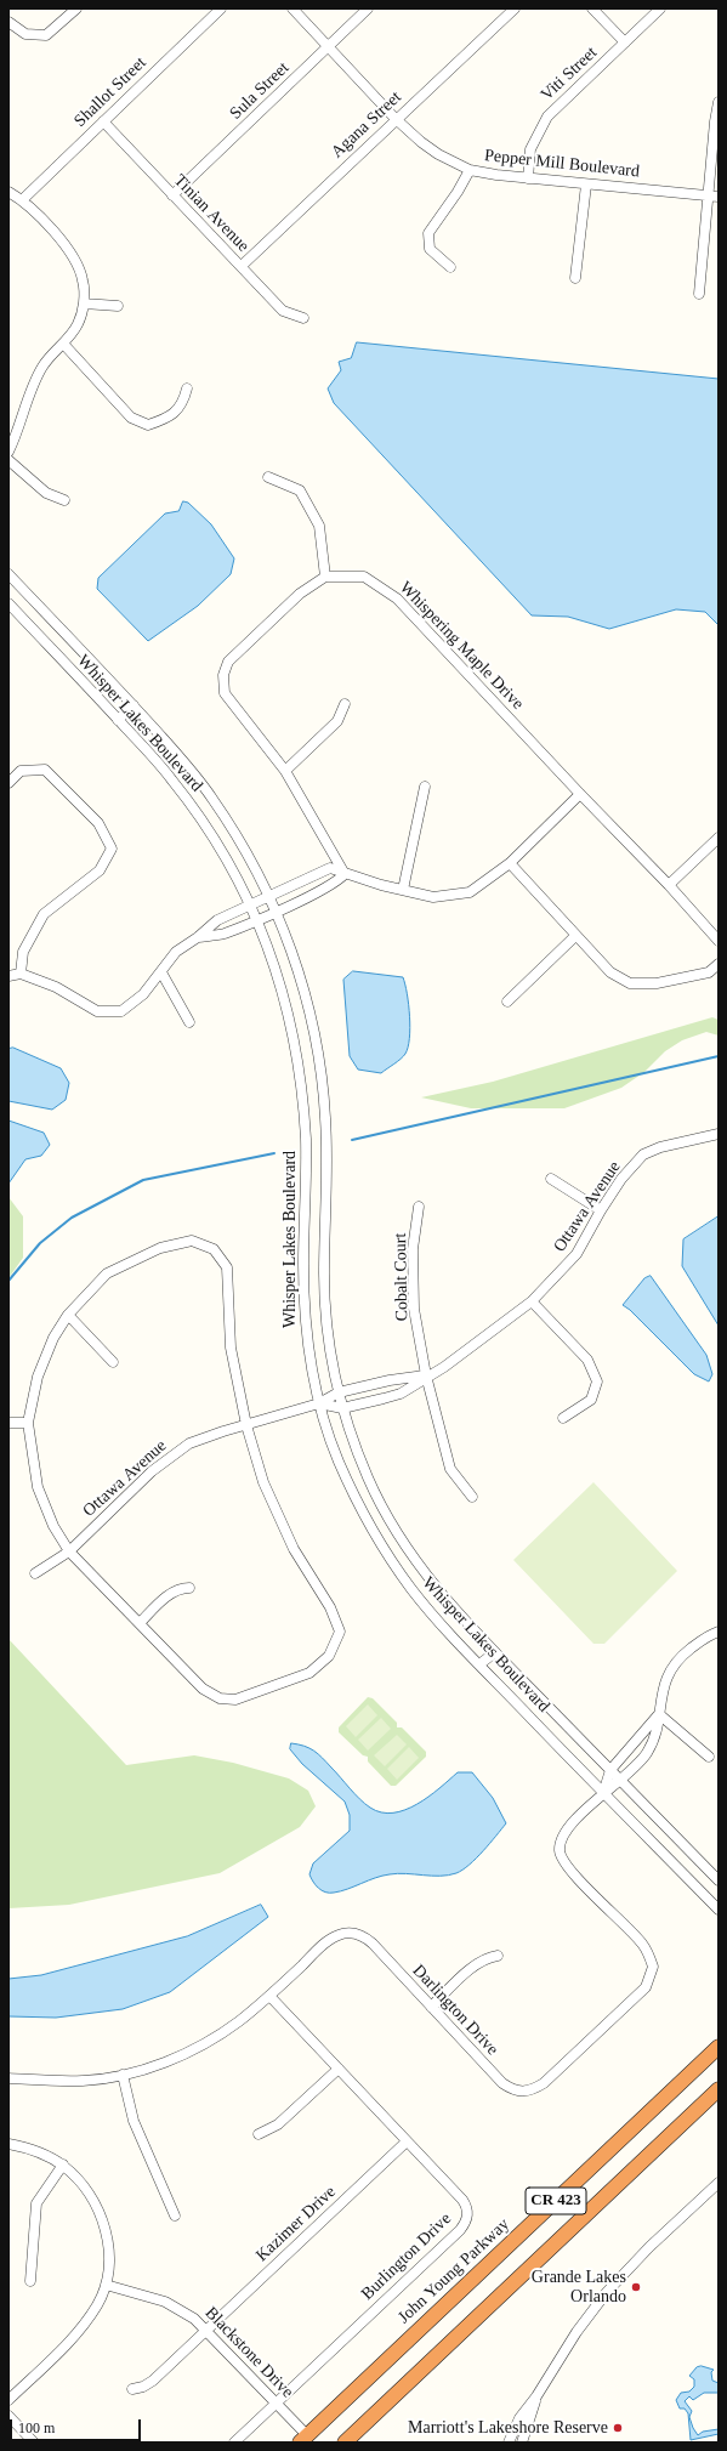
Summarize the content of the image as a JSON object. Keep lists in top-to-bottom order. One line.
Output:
{"streets":{"highway":["CR 423","John Young Parkway"],"street":["Viti Street","Sula Street","Shallot Street","Agana Street","Pepper Mill Boulevard","Tinian Avenue","Whispering Maple Drive","Whisper Lakes Boulevard","Ottawa Avenue","Cobalt Court","Darlington Drive","Kazimer Drive","Burlington Drive","Blackstone Drive"]},"crossings":[["Viti Street","Pepper Mill Boulevard"],["Sula Street","Pepper Mill Boulevard"],["Sula Street","Tinian Avenue"],["Shallot Street","Tinian Avenue"],["Agana Street","Pepper Mill Boulevard"],["Agana Street","Tinian Avenue"],["Whisper Lakes Boulevard","Ottawa Avenue"],["Whisper Lakes Boulevard","Darlington Drive"],["Ottawa Avenue","Cobalt Court"],["Darlington Drive","Burlington Drive"],["Kazimer Drive","Burlington Drive"],["Kazimer Drive","Blackstone Drive"],["Burlington Drive","Blackstone Drive"],["John Young Parkway","Blackstone Drive"]],"places":["Grande Lakes Orlando","Marriott's Lakeshore Reserve"],"scale_bar":"100 m"}
